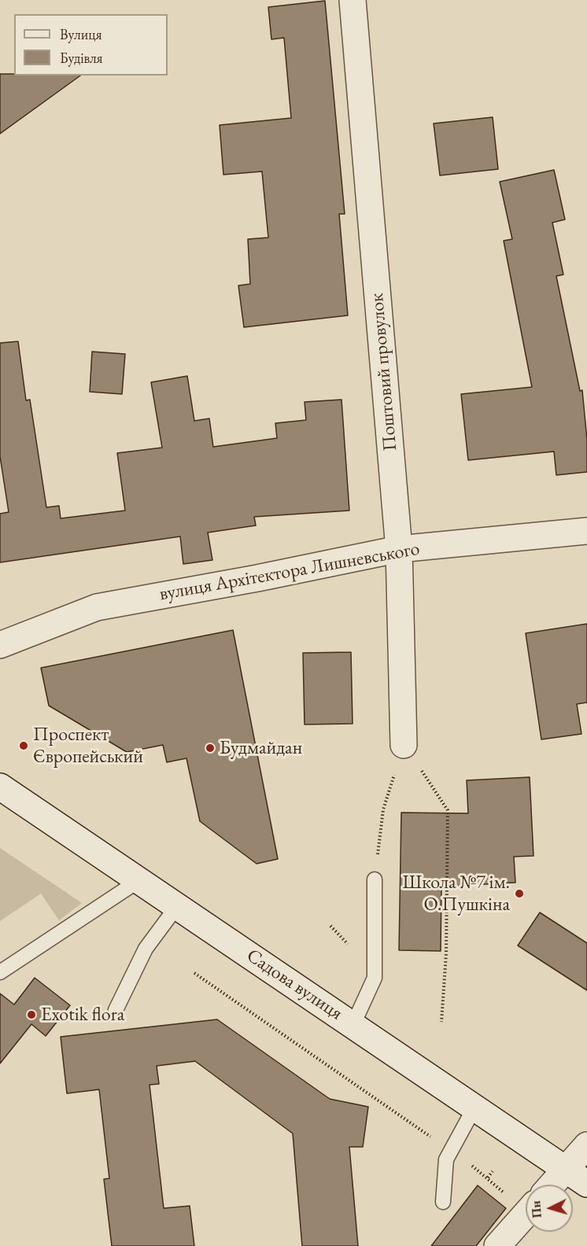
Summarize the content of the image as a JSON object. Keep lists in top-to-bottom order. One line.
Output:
{"streets":{"street":["Поштовий провулок","вулиця Архітектора Лишневського","Садова вулиця"]},"crossings":[["Поштовий провулок","вулиця Архітектора Лишневського"]],"places":["Проспект Європейський","Будмайдан","Школа №7 ім. О.Пушкіна","Exotik flora"],"legend":["Вулиця","Будівля"],"north":"left"}
